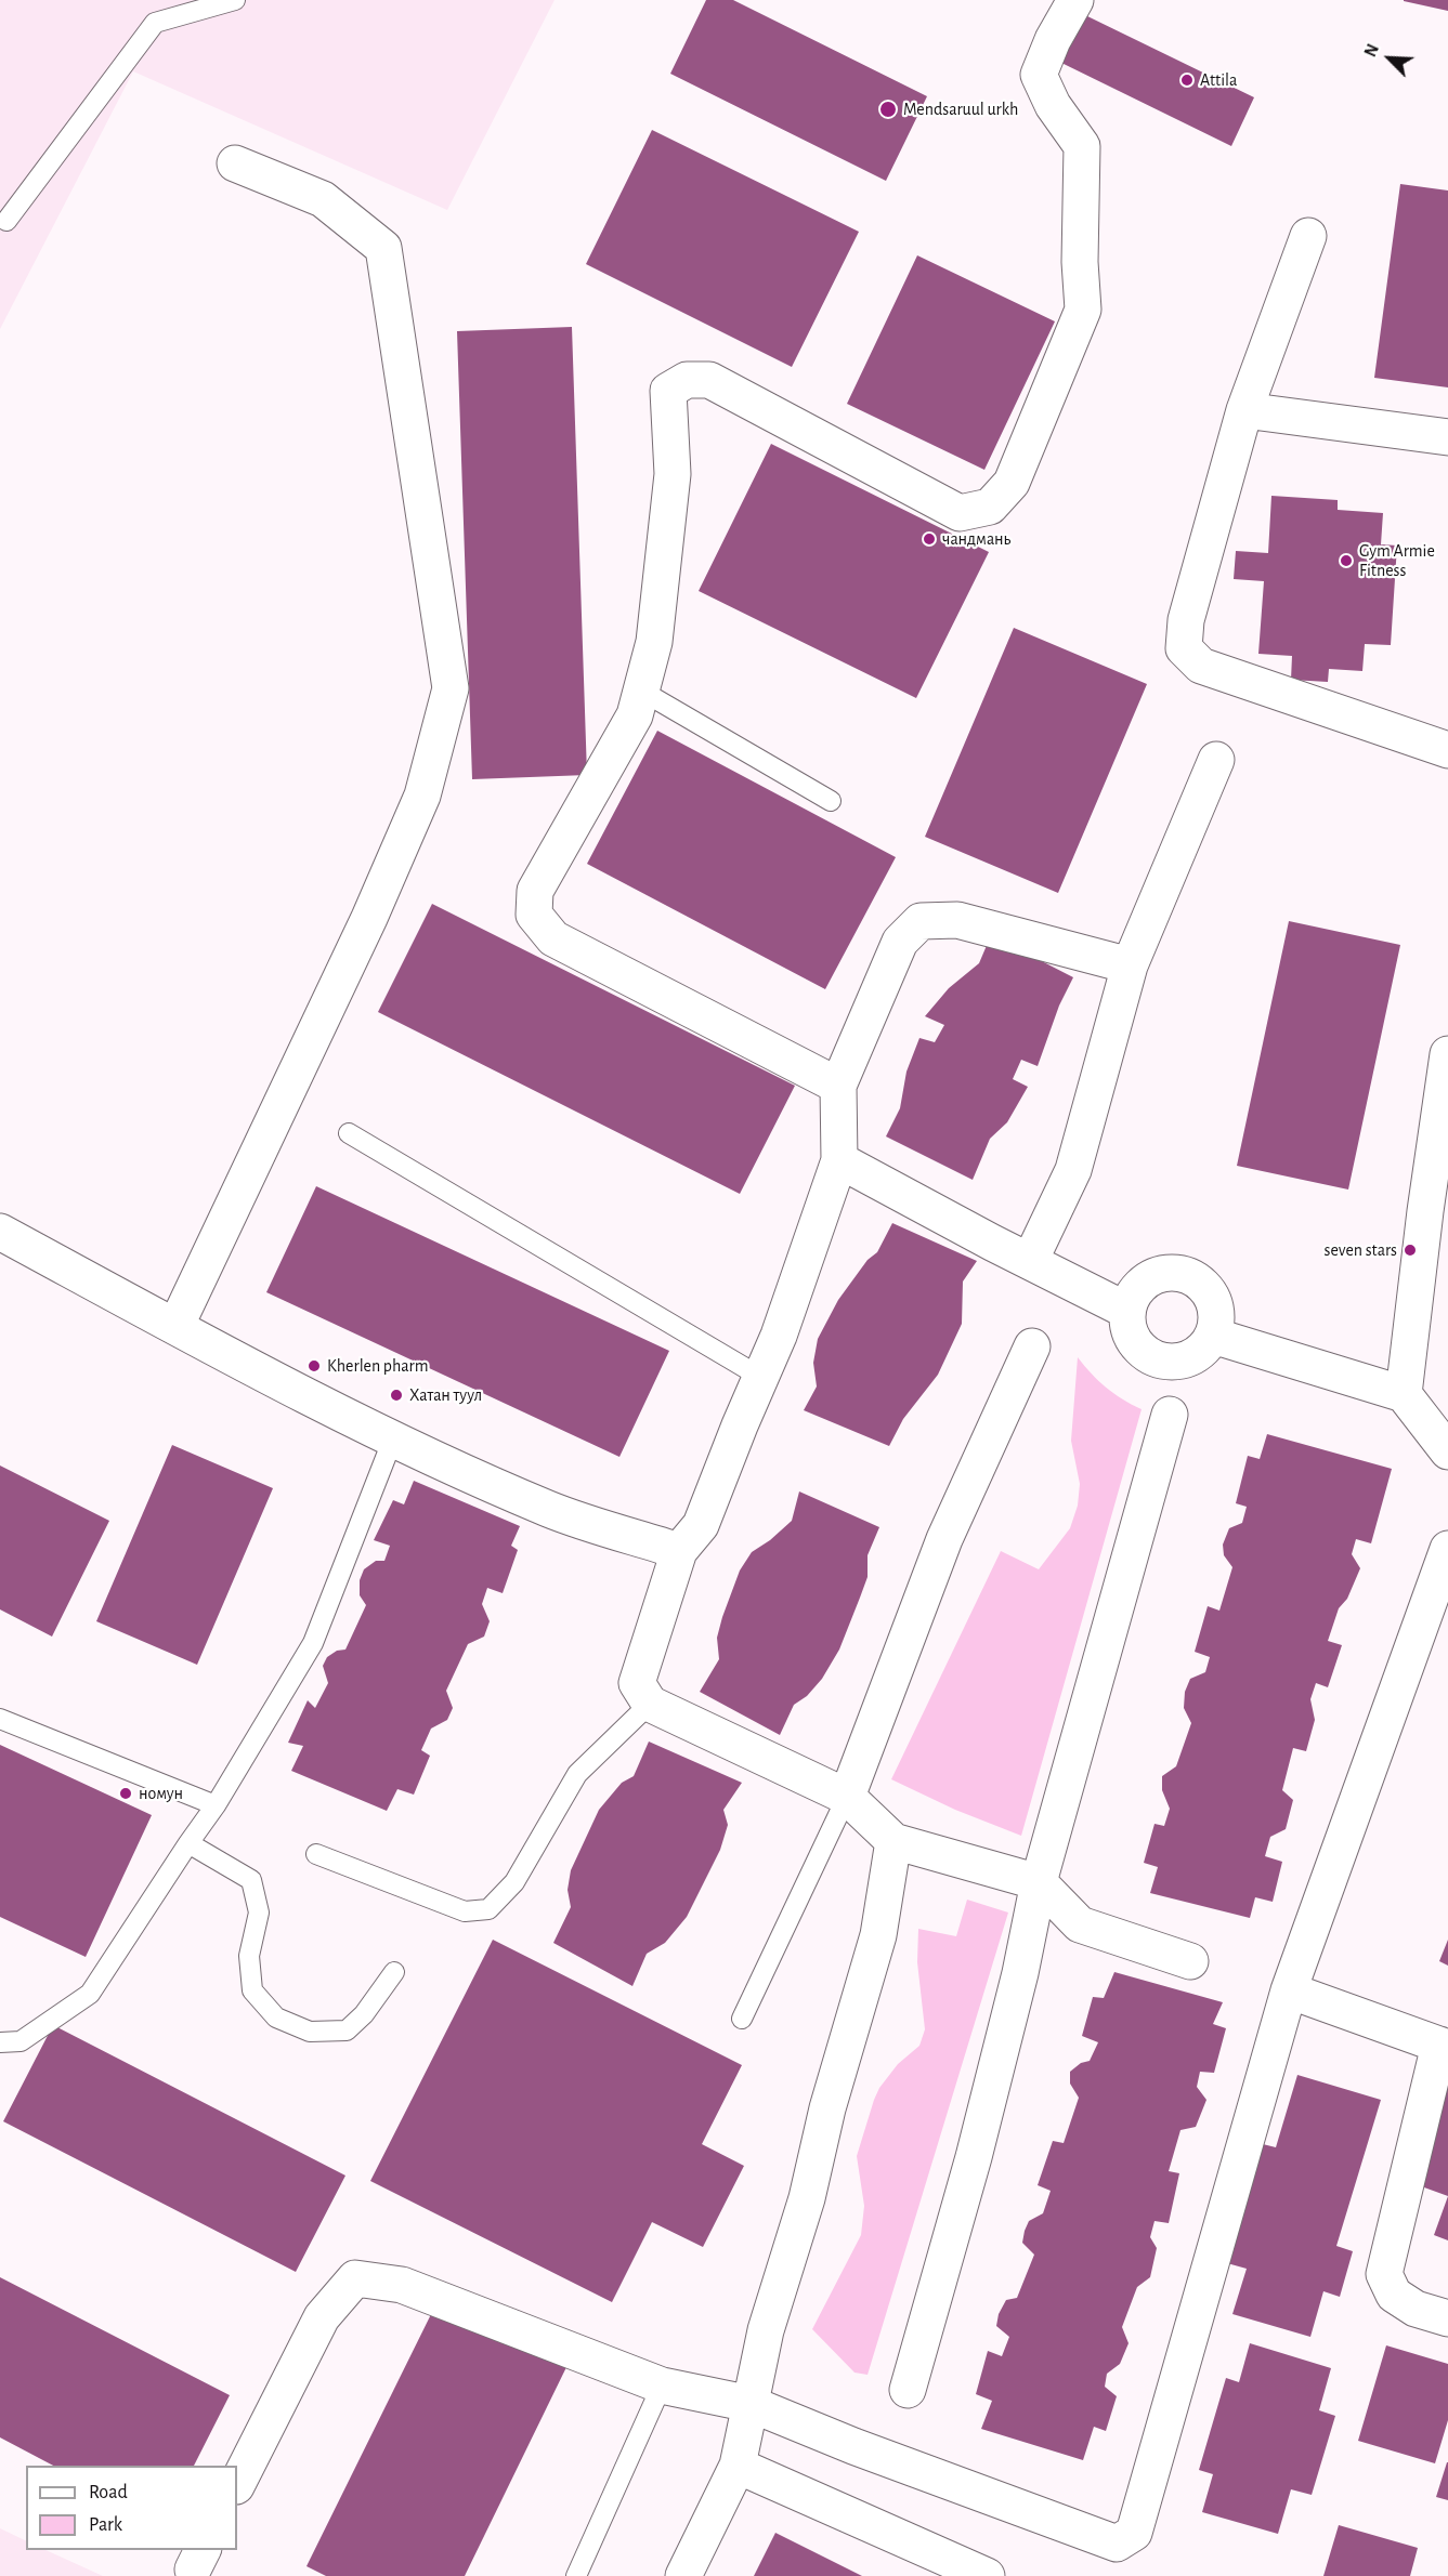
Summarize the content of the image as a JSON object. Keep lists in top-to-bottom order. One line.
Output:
{"places":["Attila","Mendsaruul urkh","чандмань","Gym Armie Fitness","seven stars","Kherlen pharm","Хатан туул","номун"],"legend":["Road","Park"],"north":"top left"}
